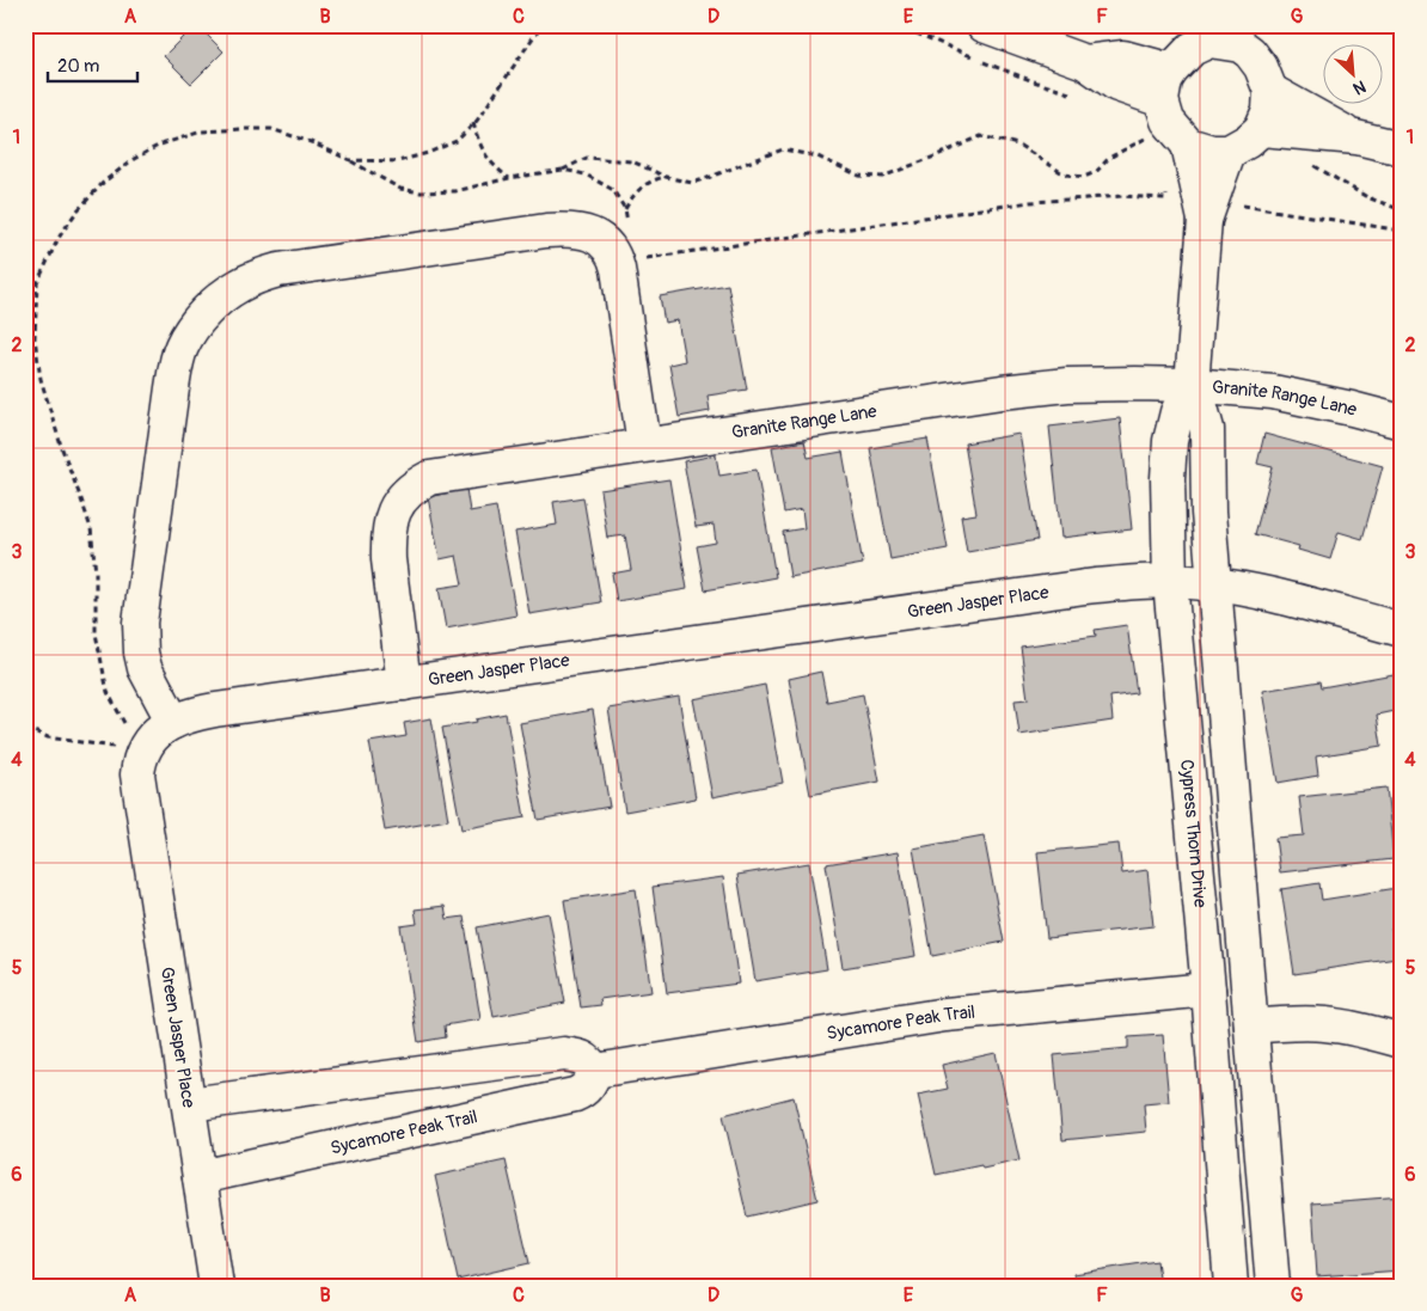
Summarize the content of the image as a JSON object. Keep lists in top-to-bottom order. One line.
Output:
{"streets":{"street":["Granite Range Lane","Green Jasper Place","Cypress Thorn Drive","Sycamore Peak Trail"]},"crossings":[["Granite Range Lane","Green Jasper Place"],["Granite Range Lane","Cypress Thorn Drive"],["Green Jasper Place","Cypress Thorn Drive"],["Green Jasper Place","Sycamore Peak Trail"],["Cypress Thorn Drive","Sycamore Peak Trail"]],"scale_bar":"20 m","north":"bottom right","grid":{"columns":["A","B","C","D","E","F","G"],"rows":["1","2","3","4","5","6"]}}
